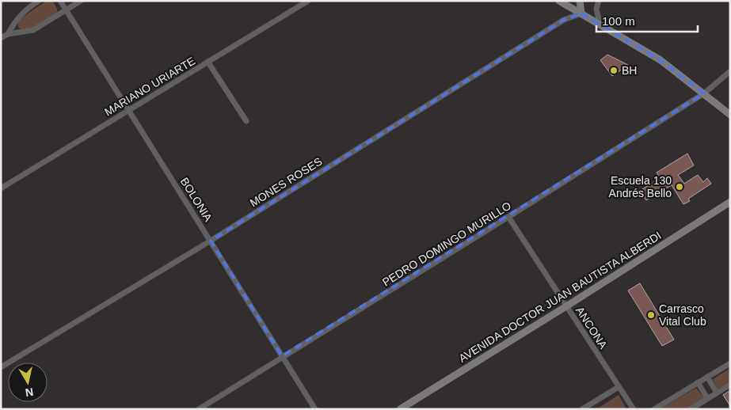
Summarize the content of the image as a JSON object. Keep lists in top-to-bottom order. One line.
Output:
{"streets":{"street":["MARIANO URIARTE","MONES ROSES","BOLONIA","PEDRO DOMINGO MURILLO","AVENIDA DOCTOR JUAN BAUTISTA ALBERDI","ANCONA"]},"crossings":[["MARIANO URIARTE","BOLONIA"],["MONES ROSES","BOLONIA"],["BOLONIA","PEDRO DOMINGO MURILLO"],["PEDRO DOMINGO MURILLO","ANCONA"],["AVENIDA DOCTOR JUAN BAUTISTA ALBERDI","ANCONA"]],"places":["BH","Escuela 130 Andrés Bello","Carrasco Vital Club"],"scale_bar":"100 m","north":"bottom"}
